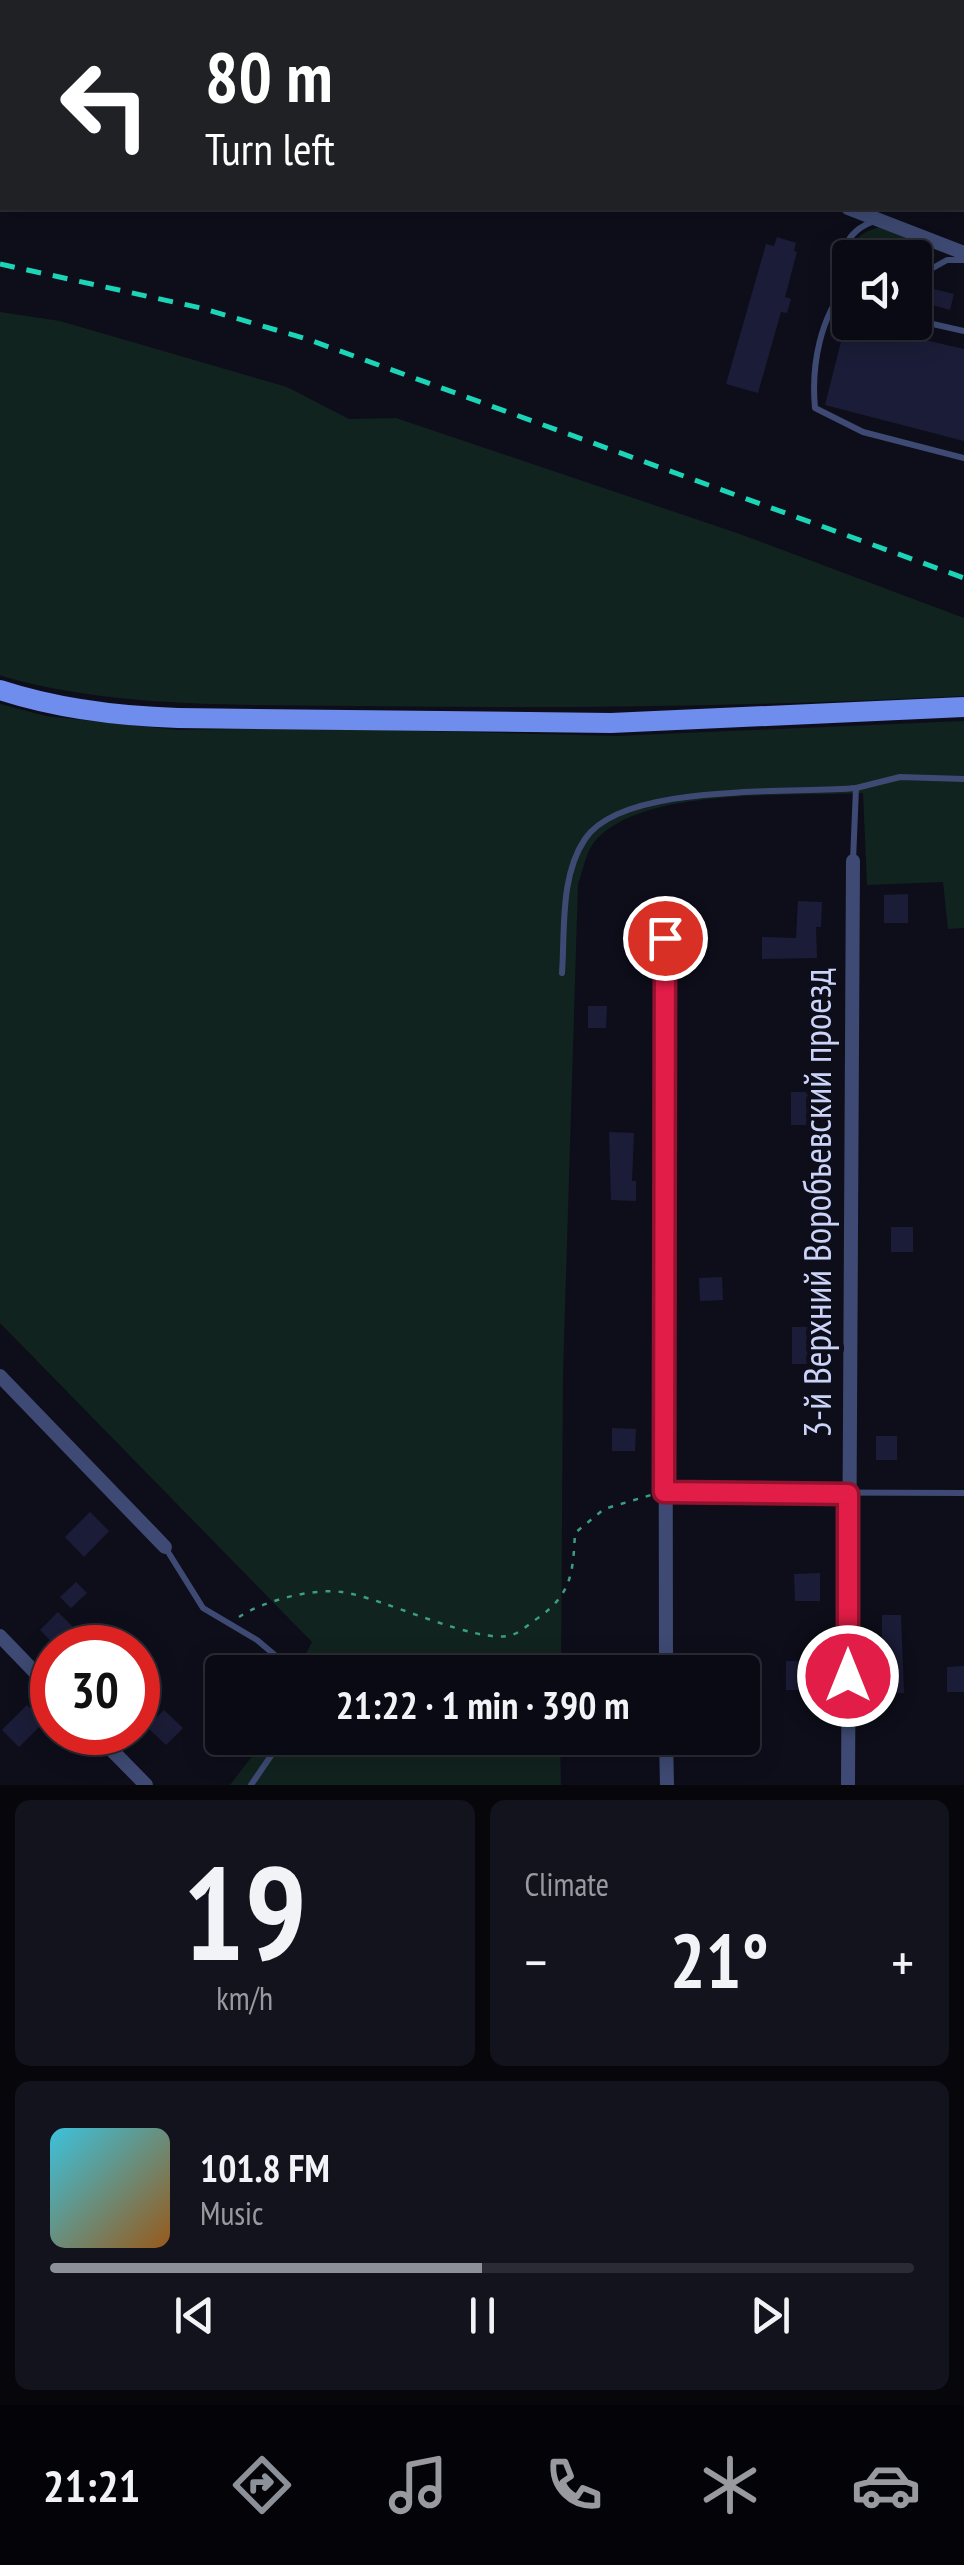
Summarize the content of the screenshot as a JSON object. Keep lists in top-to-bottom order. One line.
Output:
{"streets":{"street":["3-й Верхний Воробъевский проезд"]},"page":{"turn":["80 m","Turn left"],"limit":"30","trip":"21:22 · 1 min · 390 m","tile":[["19","km/h"],"Climate"],"heat":["−","21°","+"],"song":["101.8 FM","Music"],"tabs":"21:21"}}
